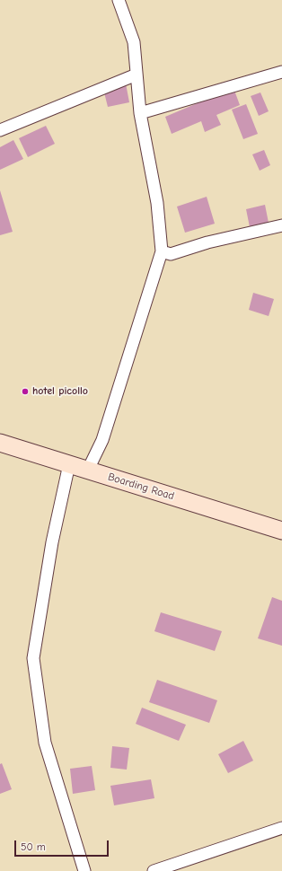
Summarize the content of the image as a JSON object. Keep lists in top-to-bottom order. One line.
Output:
{"streets":{"main road":["Boarding Road"]},"places":["hotel picollo"],"scale_bar":"50 m"}
